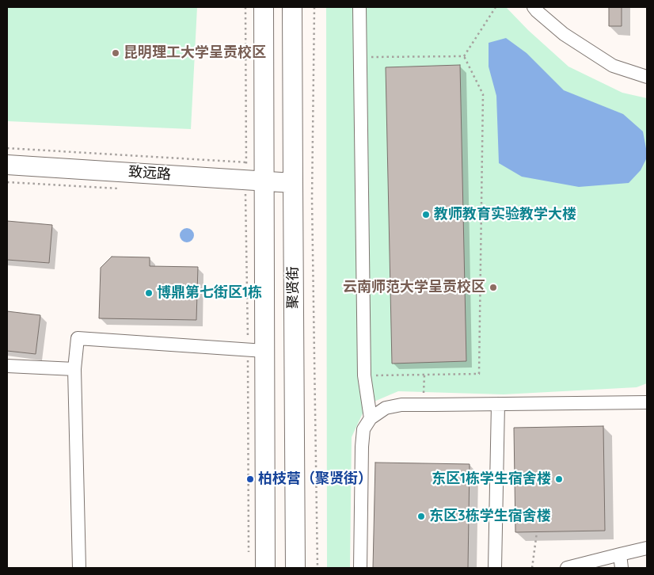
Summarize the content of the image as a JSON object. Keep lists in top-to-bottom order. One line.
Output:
{"streets":{"main road":["致远路","聚贤街"]},"crossings":[["致远路","聚贤街"]],"places":["昆明理工大学呈贡校区","教师教育实验教学大楼","云南师范大学呈贡校区","博鼎第七街区1栋","柏枝营（聚贤街）","东区1栋学生宿舍楼","东区3栋学生宿舍楼"]}
